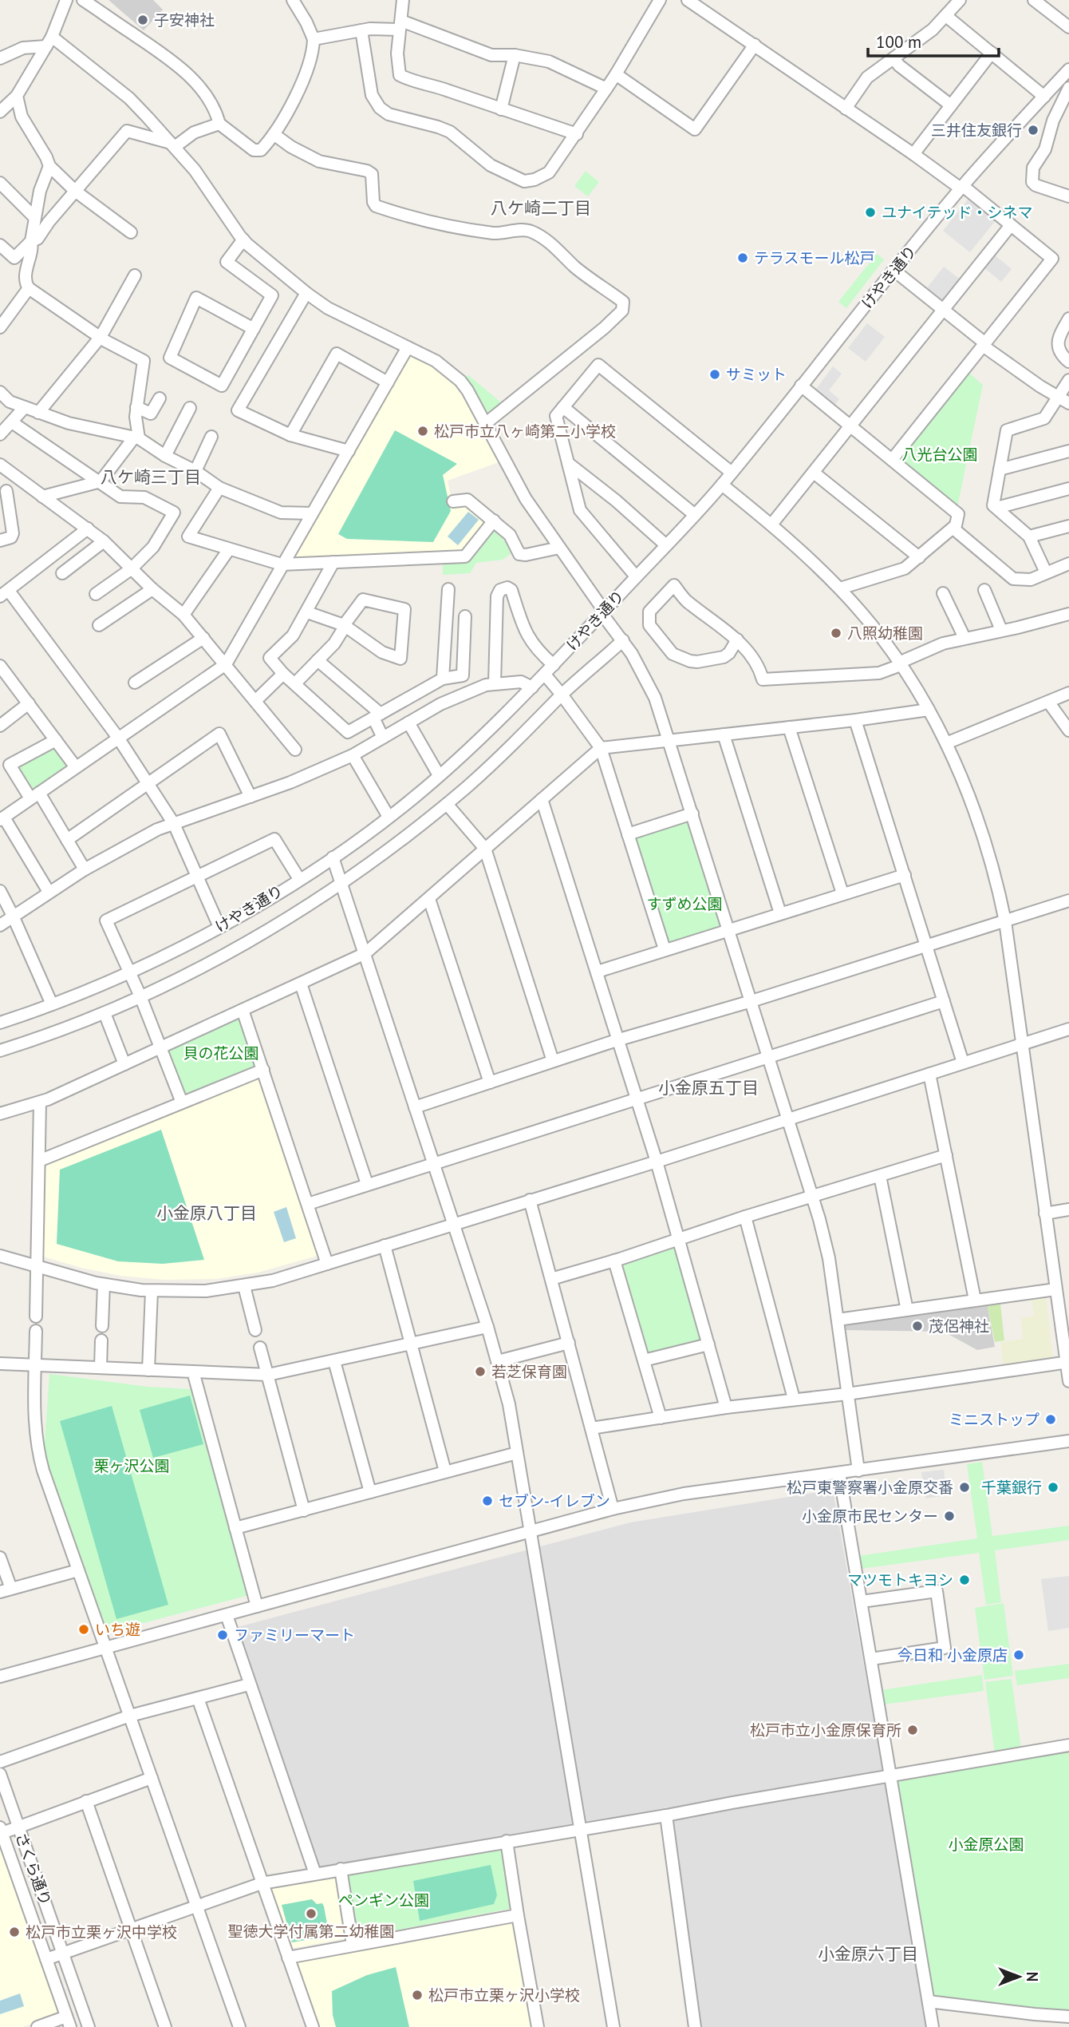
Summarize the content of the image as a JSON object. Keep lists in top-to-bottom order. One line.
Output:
{"streets":{"street":["けやき通り","さくら通り"]},"districts":["八ケ崎二丁目","八ケ崎三丁目","小金原五丁目","小金原八丁目","小金原六丁目"],"parks":["八光台公園","すずめ公園","貝の花公園","栗ヶ沢公園","小金原公園","ペンギン公園"],"places":["子安神社","三井住友銀行","ユナイテッド・シネマ","テラスモール松戸","サミット","松戸市立八ヶ崎第二小学校","八照幼稚園","茂侶神社","若芝保育園","ミニストップ","松戸東警察署小金原交番","千葉銀行","セブン-イレブン","小金原市民センター","マツモトキヨシ","いち遊","ファミリーマート","今日和 小金原店","松戸市立小金原保育所","聖徳大学付属第二幼稚園","松戸市立栗ヶ沢中学校","松戸市立栗ヶ沢小学校"],"scale_bar":"100 m","north":"right"}
